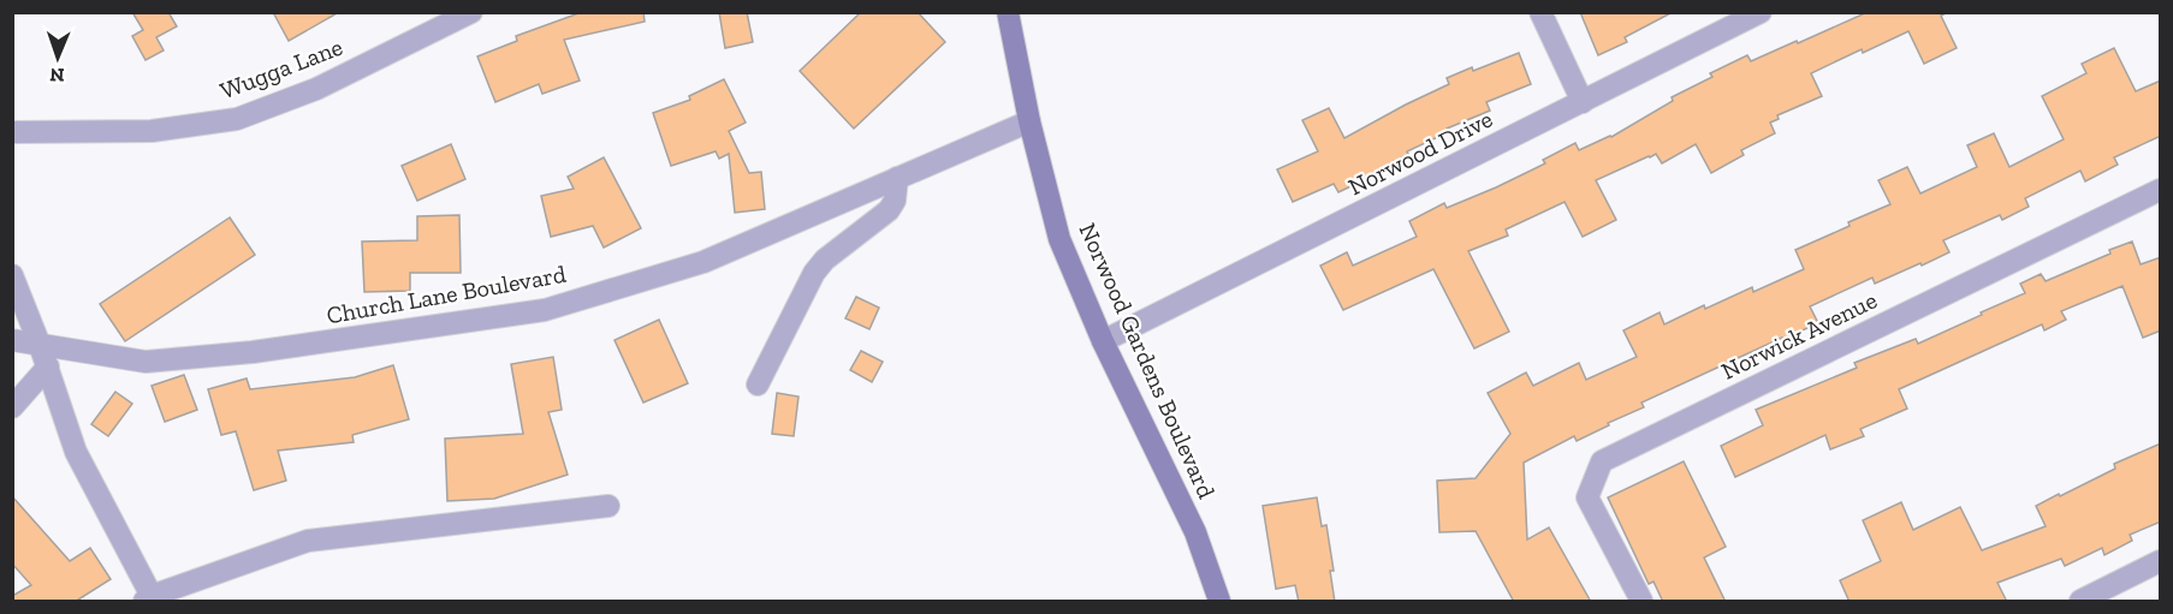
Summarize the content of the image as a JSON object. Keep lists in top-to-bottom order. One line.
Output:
{"streets":{"street":["Wugga Lane","Norwood Drive","Church Lane Boulevard","Norwick Avenue","Norwood Gardens Boulevard"]},"crossings":[["Norwood Drive","Norwood Gardens Boulevard"],["Church Lane Boulevard","Norwood Gardens Boulevard"]],"north":"bottom"}
